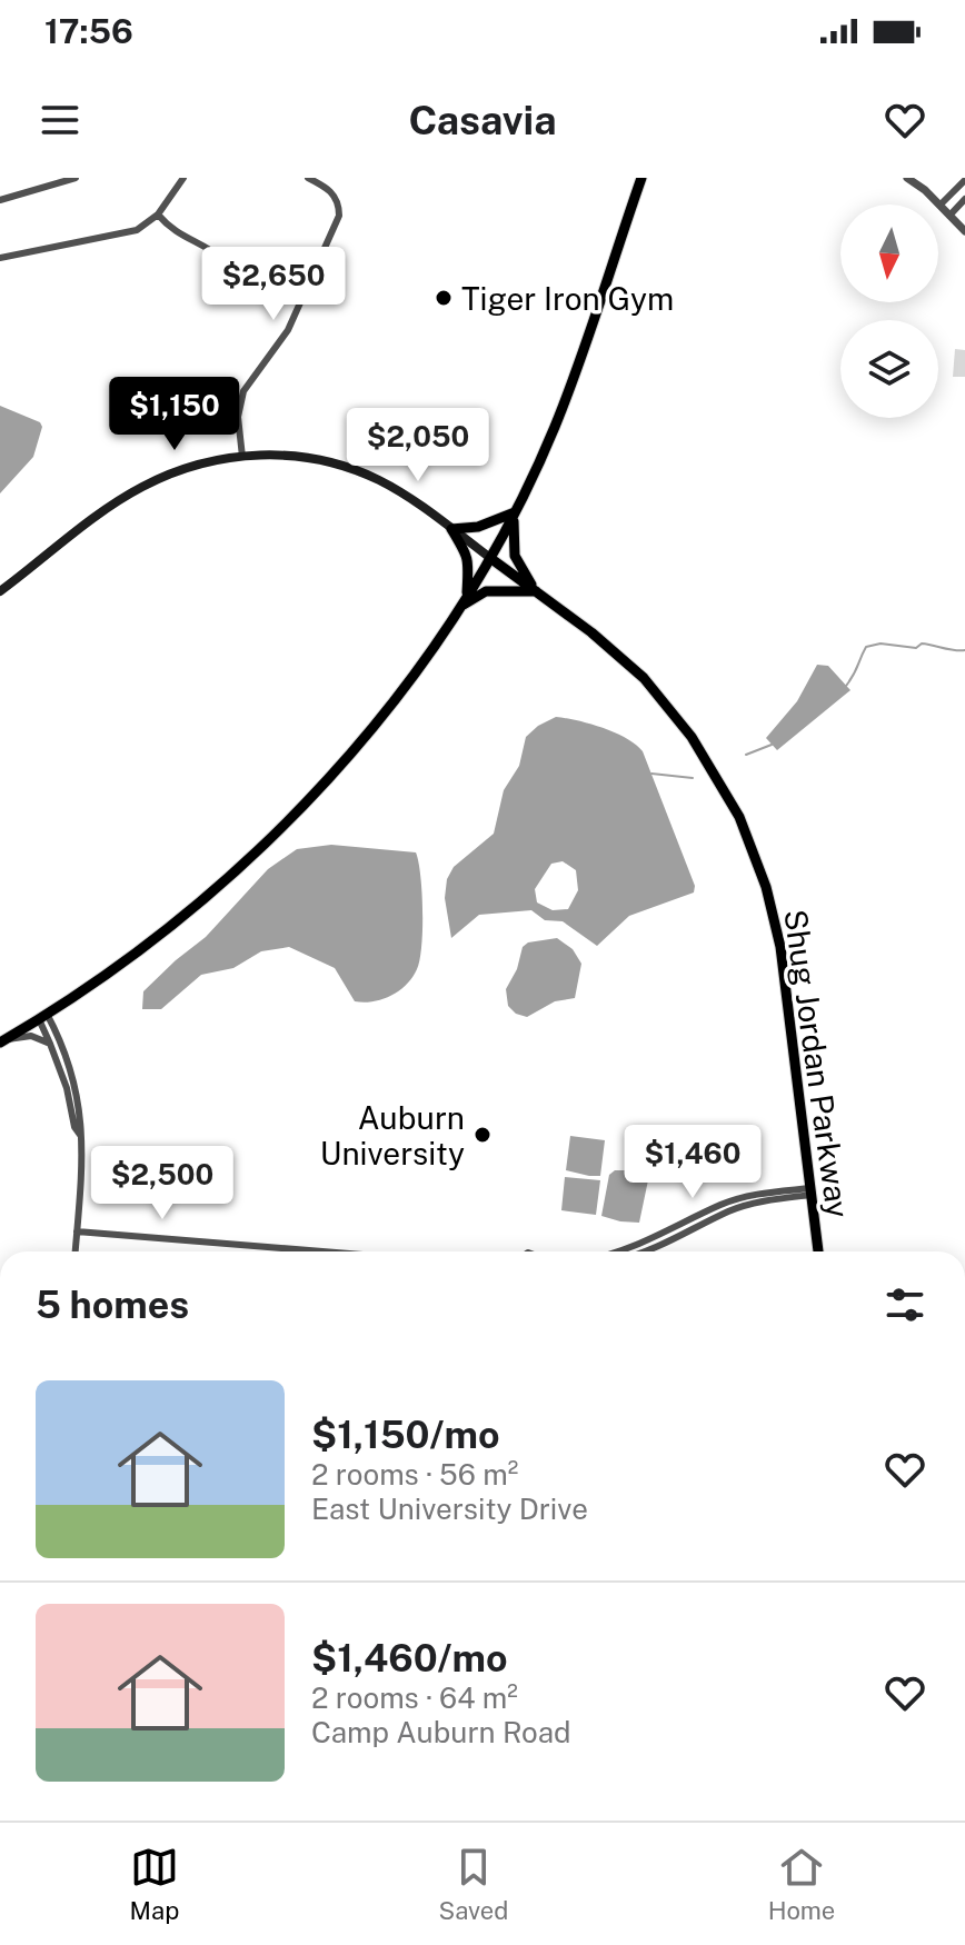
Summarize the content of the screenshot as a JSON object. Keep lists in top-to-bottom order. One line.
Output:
{"streets":{"main road":["Shug Jordan Parkway"]},"places":["Tiger Iron Gym","Auburn University"],"north":"bottom","page":{"status":"17:56","header":"Casavia","price":["$2,650","$1,150","$2,050","$1,460","$2,500"],"heading":"5 homes","list":[{"name":"$1,150/mo","note":"2 rooms · 56 m² · East University Drive"},{"name":"$1,460/mo","note":"2 rooms · 64 m² · Camp Auburn Road"}],"tabs":["Map","Saved","Home"]}}
